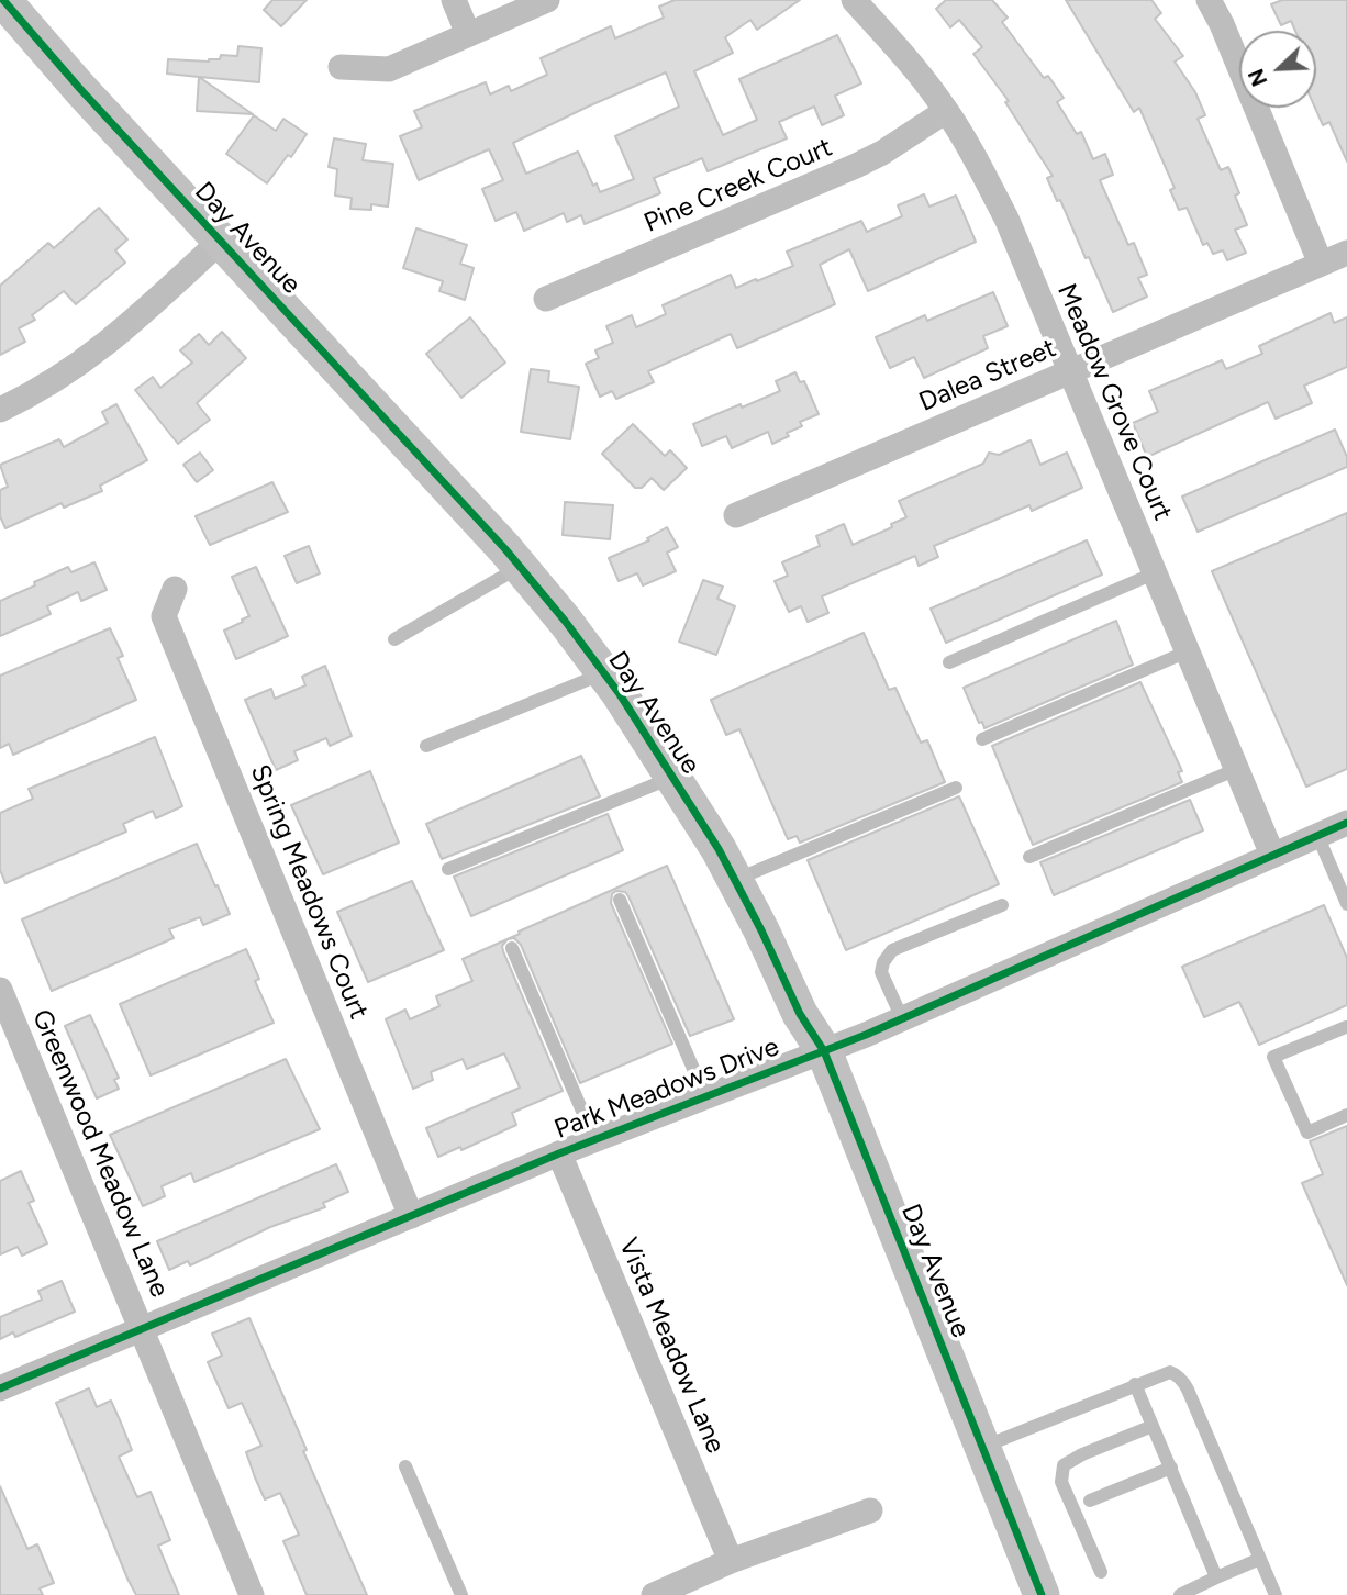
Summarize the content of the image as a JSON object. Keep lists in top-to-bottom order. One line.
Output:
{"streets":{"street":["Pine Creek Court","Day Avenue","Dalea Street","Meadow Grove Court","Spring Meadows Court","Park Meadows Drive","Greenwood Meadow Lane","Vista Meadow Lane"]},"crossings":[["Pine Creek Court","Meadow Grove Court"],["Day Avenue","Park Meadows Drive"],["Dalea Street","Meadow Grove Court"],["Meadow Grove Court","Park Meadows Drive"],["Spring Meadows Court","Park Meadows Drive"],["Park Meadows Drive","Greenwood Meadow Lane"],["Park Meadows Drive","Vista Meadow Lane"]],"north":"bottom left"}
